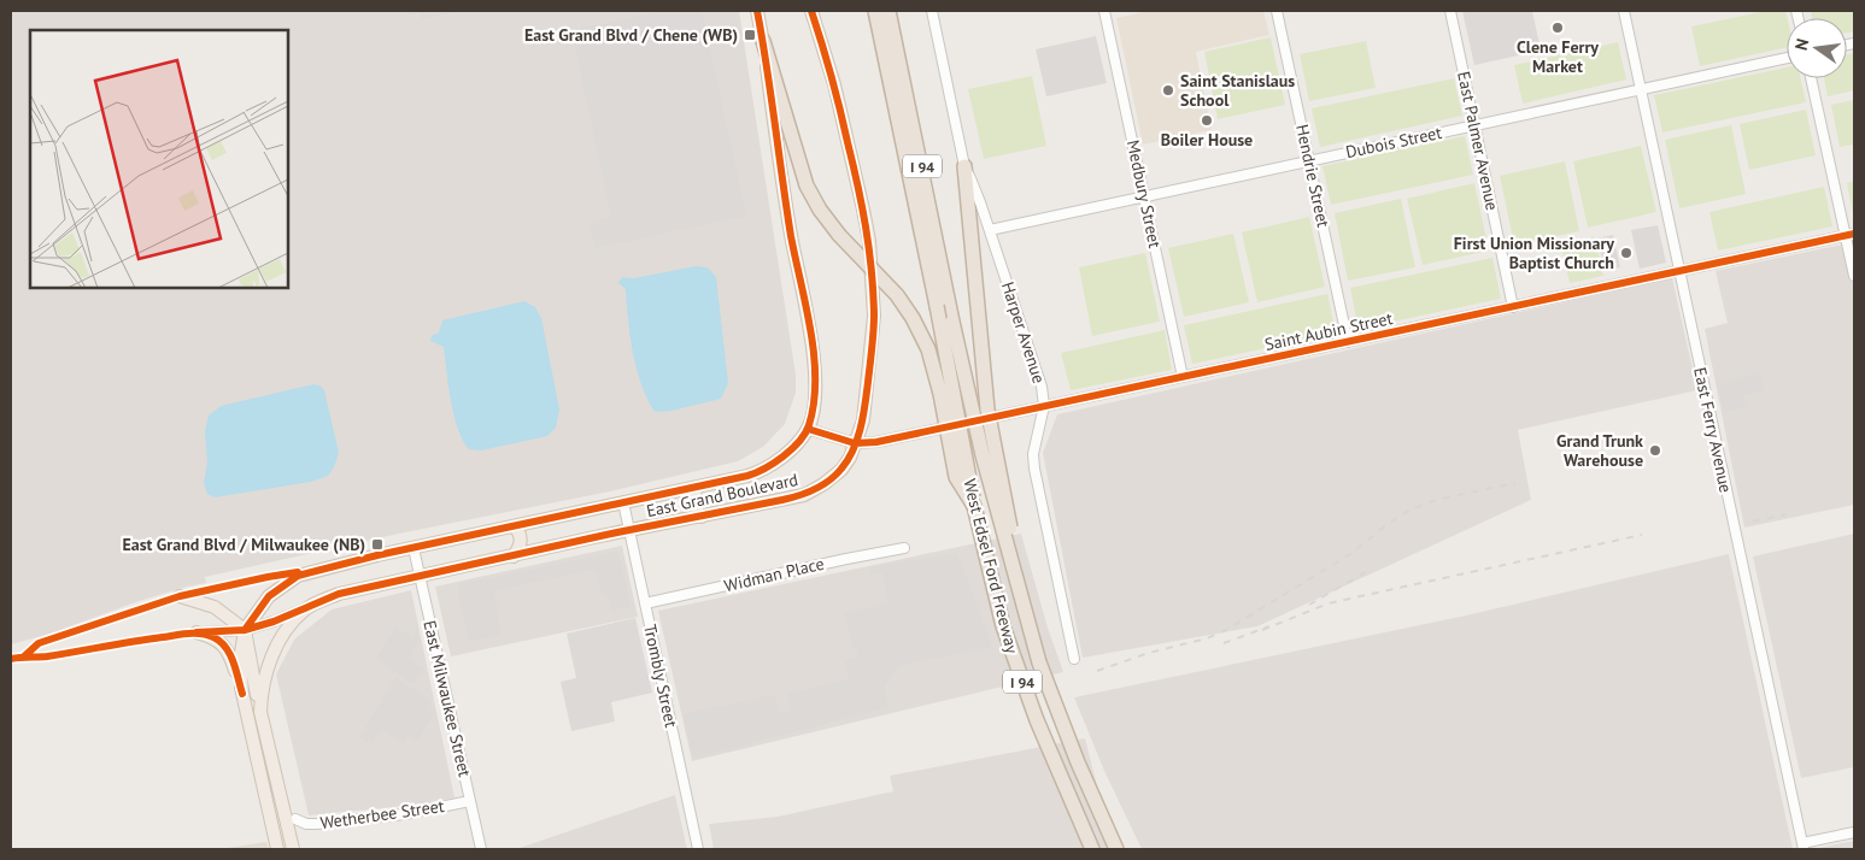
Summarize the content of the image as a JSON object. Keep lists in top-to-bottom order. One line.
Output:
{"streets":{"highway":["I 94","West Edsel Ford Freeway"],"main road":["East Grand Boulevard"],"street":["East Palmer Avenue","Dubois Street","Hendrie Street","Medbury Street","Saint Aubin Street","Harper Avenue","East Ferry Avenue","Widman Place","Trombly Street","East Milwaukee Street","Wetherbee Street"]},"crossings":[["East Palmer Avenue","Dubois Street"],["East Palmer Avenue","Saint Aubin Street"],["Dubois Street","Hendrie Street"],["Dubois Street","Medbury Street"],["Dubois Street","Harper Avenue"],["Dubois Street","East Ferry Avenue"],["Hendrie Street","Saint Aubin Street"],["Medbury Street","Saint Aubin Street"],["Saint Aubin Street","Harper Avenue"],["Saint Aubin Street","East Ferry Avenue"],["Saint Aubin Street","East Grand Boulevard"],["East Grand Boulevard","Trombly Street"],["East Grand Boulevard","East Milwaukee Street"],["Widman Place","Trombly Street"],["East Milwaukee Street","Wetherbee Street"]],"places":{"other":["Clene Ferry Market","Saint Stanislaus School","Boiler House","First Union Missionary Baptist Church","Grand Trunk Warehouse"],"transit":["East Grand Blvd / Chene (WB)","East Grand Blvd / Milwaukee (NB)"]},"north":"left"}
